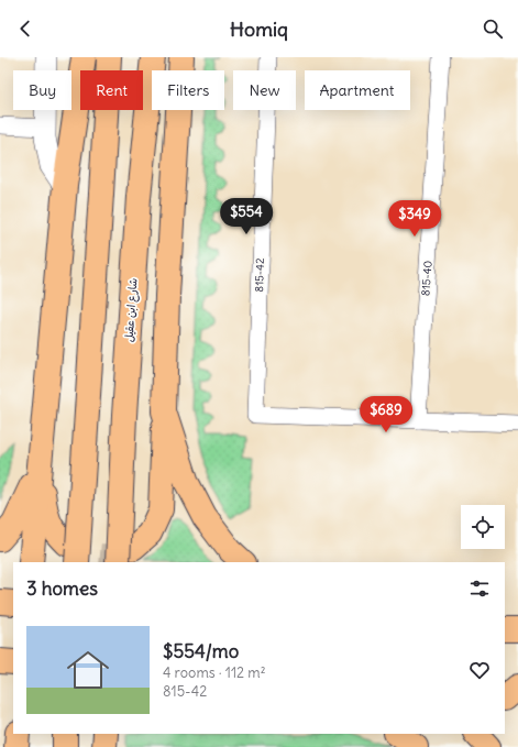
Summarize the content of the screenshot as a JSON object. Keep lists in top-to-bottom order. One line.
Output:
{"streets":{"main road":["شارع ابن عقيل"],"street":["815-42","815-40"]},"crossings":[["815-42","815-40"]],"page":{"header":"Homiq","chip":["Buy","Rent","Filters","New","Apartment"],"price":["$554","$349","$689"],"heading":"3 homes","list":[{"name":"$554/mo","note":"4 rooms · 112 m² · 815-42"}]}}
